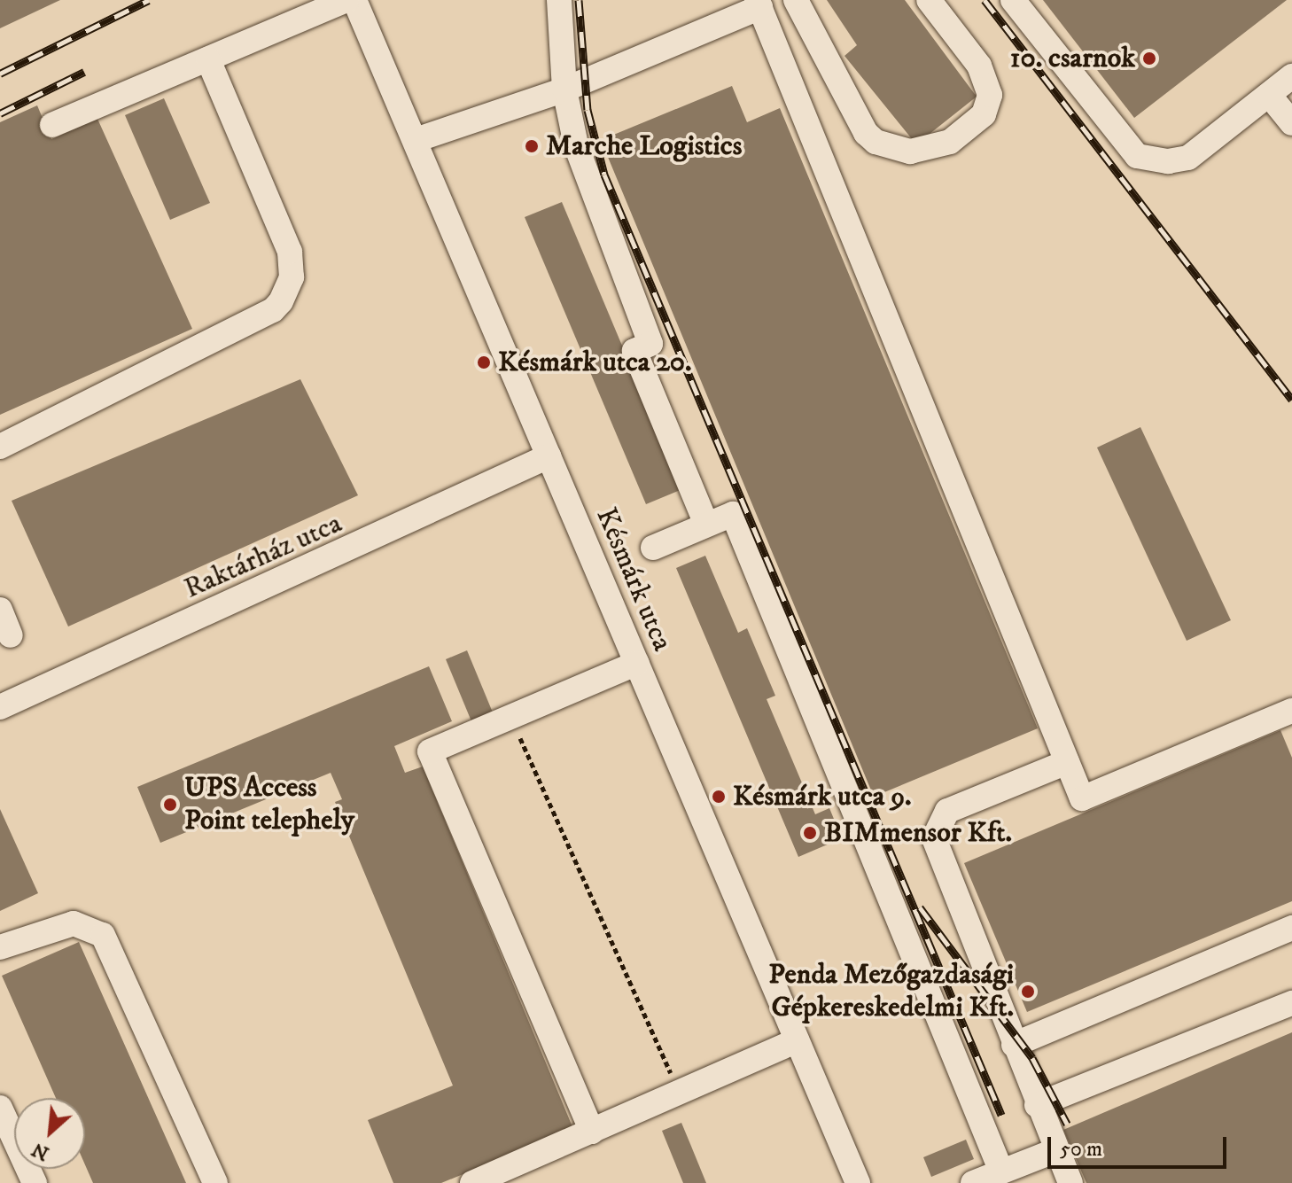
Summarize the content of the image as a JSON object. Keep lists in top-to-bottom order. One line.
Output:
{"streets":{"street":["Raktárház utca","Késmárk utca"]},"crossings":[["Raktárház utca","Késmárk utca"]],"places":["10. csarnok","Marche Logistics","Késmárk utca 20.","Késmárk utca 9.","UPS Access Point telephely","BIMmensor Kft.","Penda Mezőgazdasági Gépkereskedelmi Kft."],"scale_bar":"50 m","north":"bottom left"}
